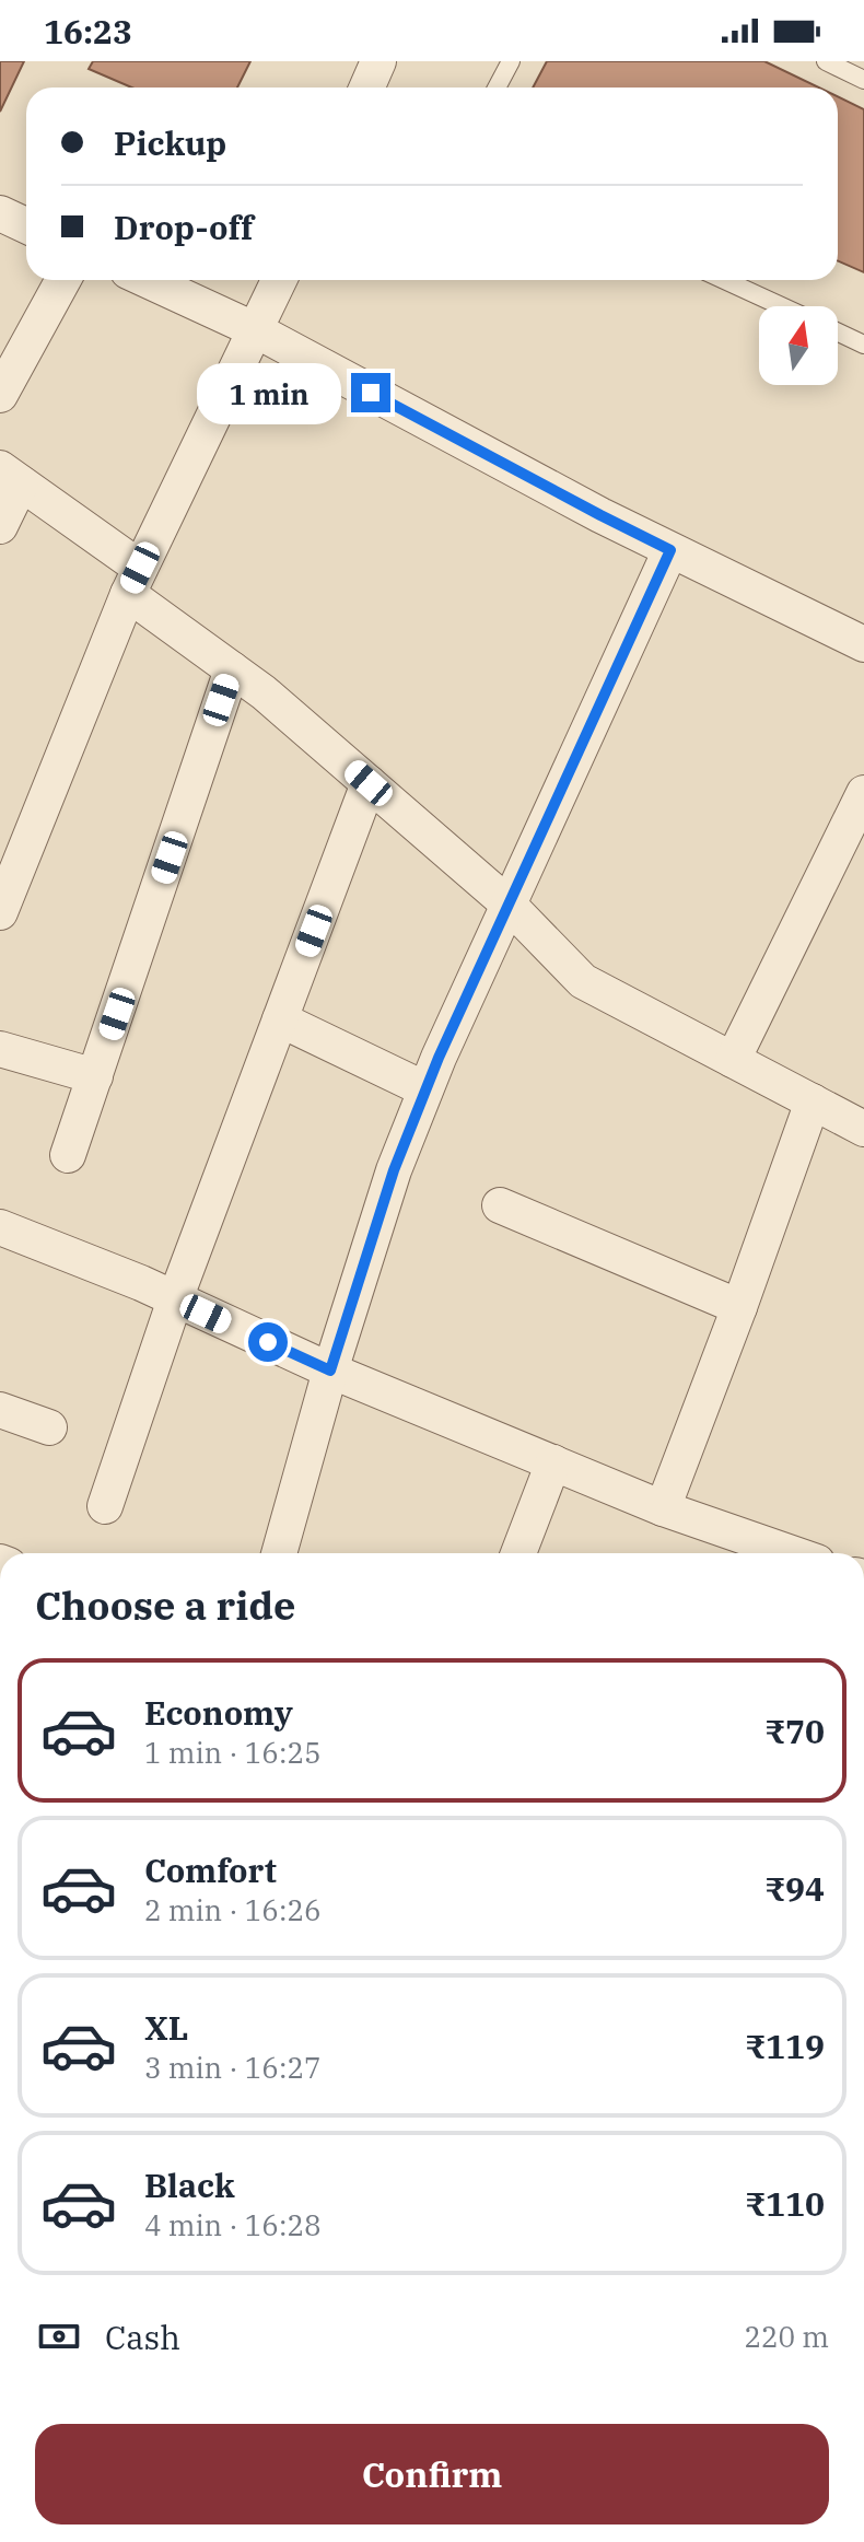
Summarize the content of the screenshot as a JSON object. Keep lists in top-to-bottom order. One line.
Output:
{"north":"top","page":{"status":"16:23","banner":["Pickup","Drop-off"],"bubble":"1 min","heading":"Choose a ride","list":[{"name":"Economy","note":"1 min · 16:25","value":"₹70"},{"name":"Comfort","note":"2 min · 16:26","value":"₹94"},{"name":"XL","note":"3 min · 16:27","value":"₹119"},{"name":"Black","note":"4 min · 16:28","value":"₹110"}],"pay":["Cash","220 m"],"buttons":"Confirm"}}
